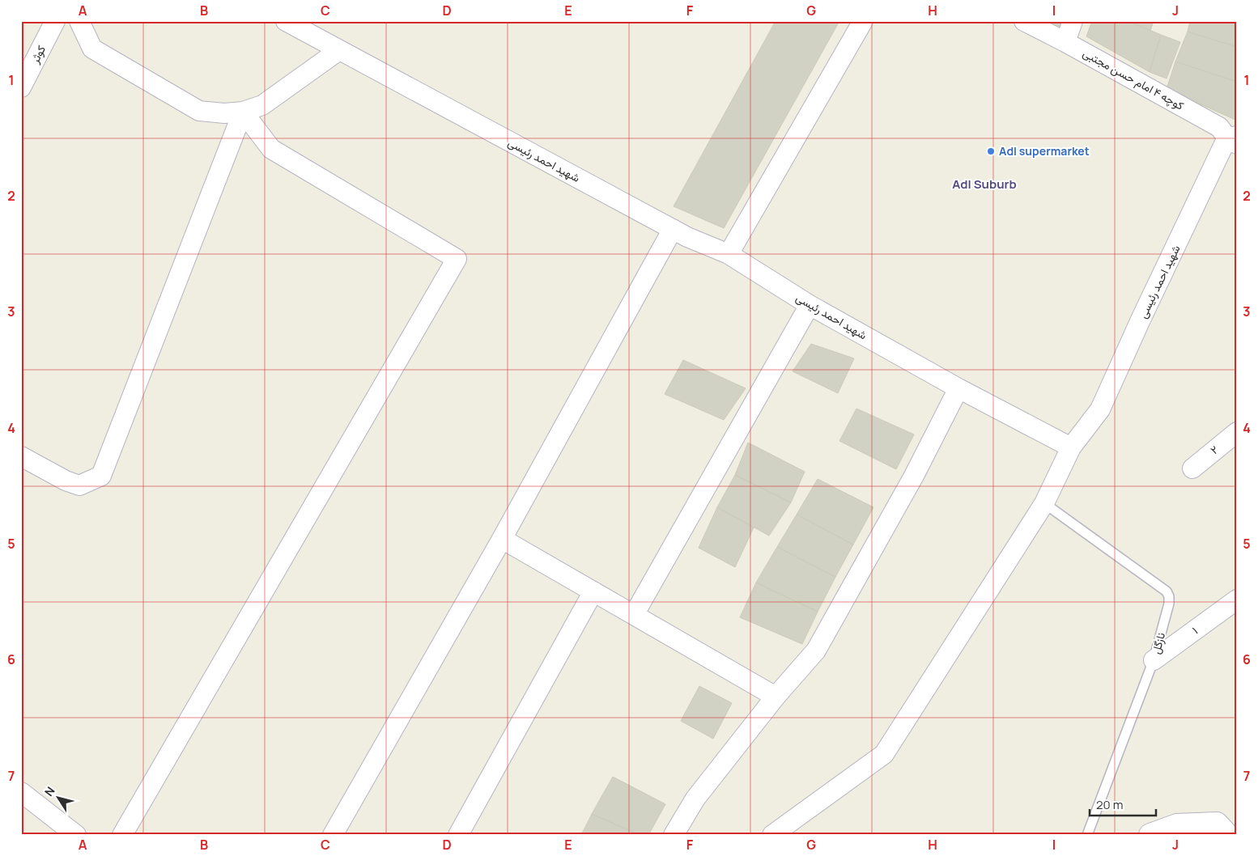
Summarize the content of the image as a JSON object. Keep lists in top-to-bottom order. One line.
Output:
{"streets":{"street":["کوثر","کوچه ۴ امام حسن مجتبی","شهید احمد رئیسی","۲","۱"],"lane":["نازگل"]},"crossings":[["کوچه ۴ امام حسن مجتبی","شهید احمد رئیسی"],["۱","نازگل"]],"districts":["Adl Suburb"],"places":["Adl supermarket"],"scale_bar":"20 m","north":"top left","grid":{"columns":["A","B","C","D","E","F","G","H","I","J"],"rows":["1","2","3","4","5","6","7"]}}
